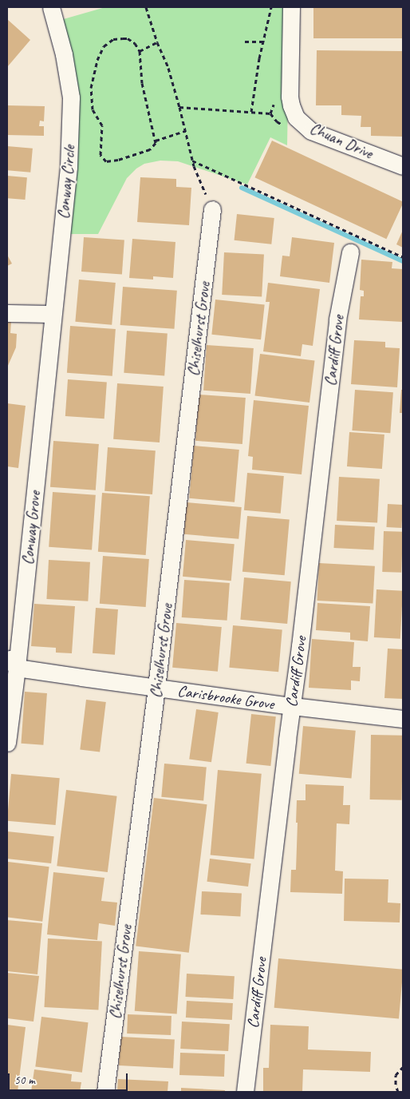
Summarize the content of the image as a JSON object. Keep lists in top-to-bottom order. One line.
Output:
{"streets":{"street":["Chuan Drive","Conway Circle","Chiselhurst Grove","Cardiff Grove","Conway Grove","Carisbrooke Grove"]},"crossings":[["Conway Circle","Conway Grove"],["Chiselhurst Grove","Carisbrooke Grove"],["Cardiff Grove","Carisbrooke Grove"],["Conway Grove","Carisbrooke Grove"]],"scale_bar":"50 m"}
